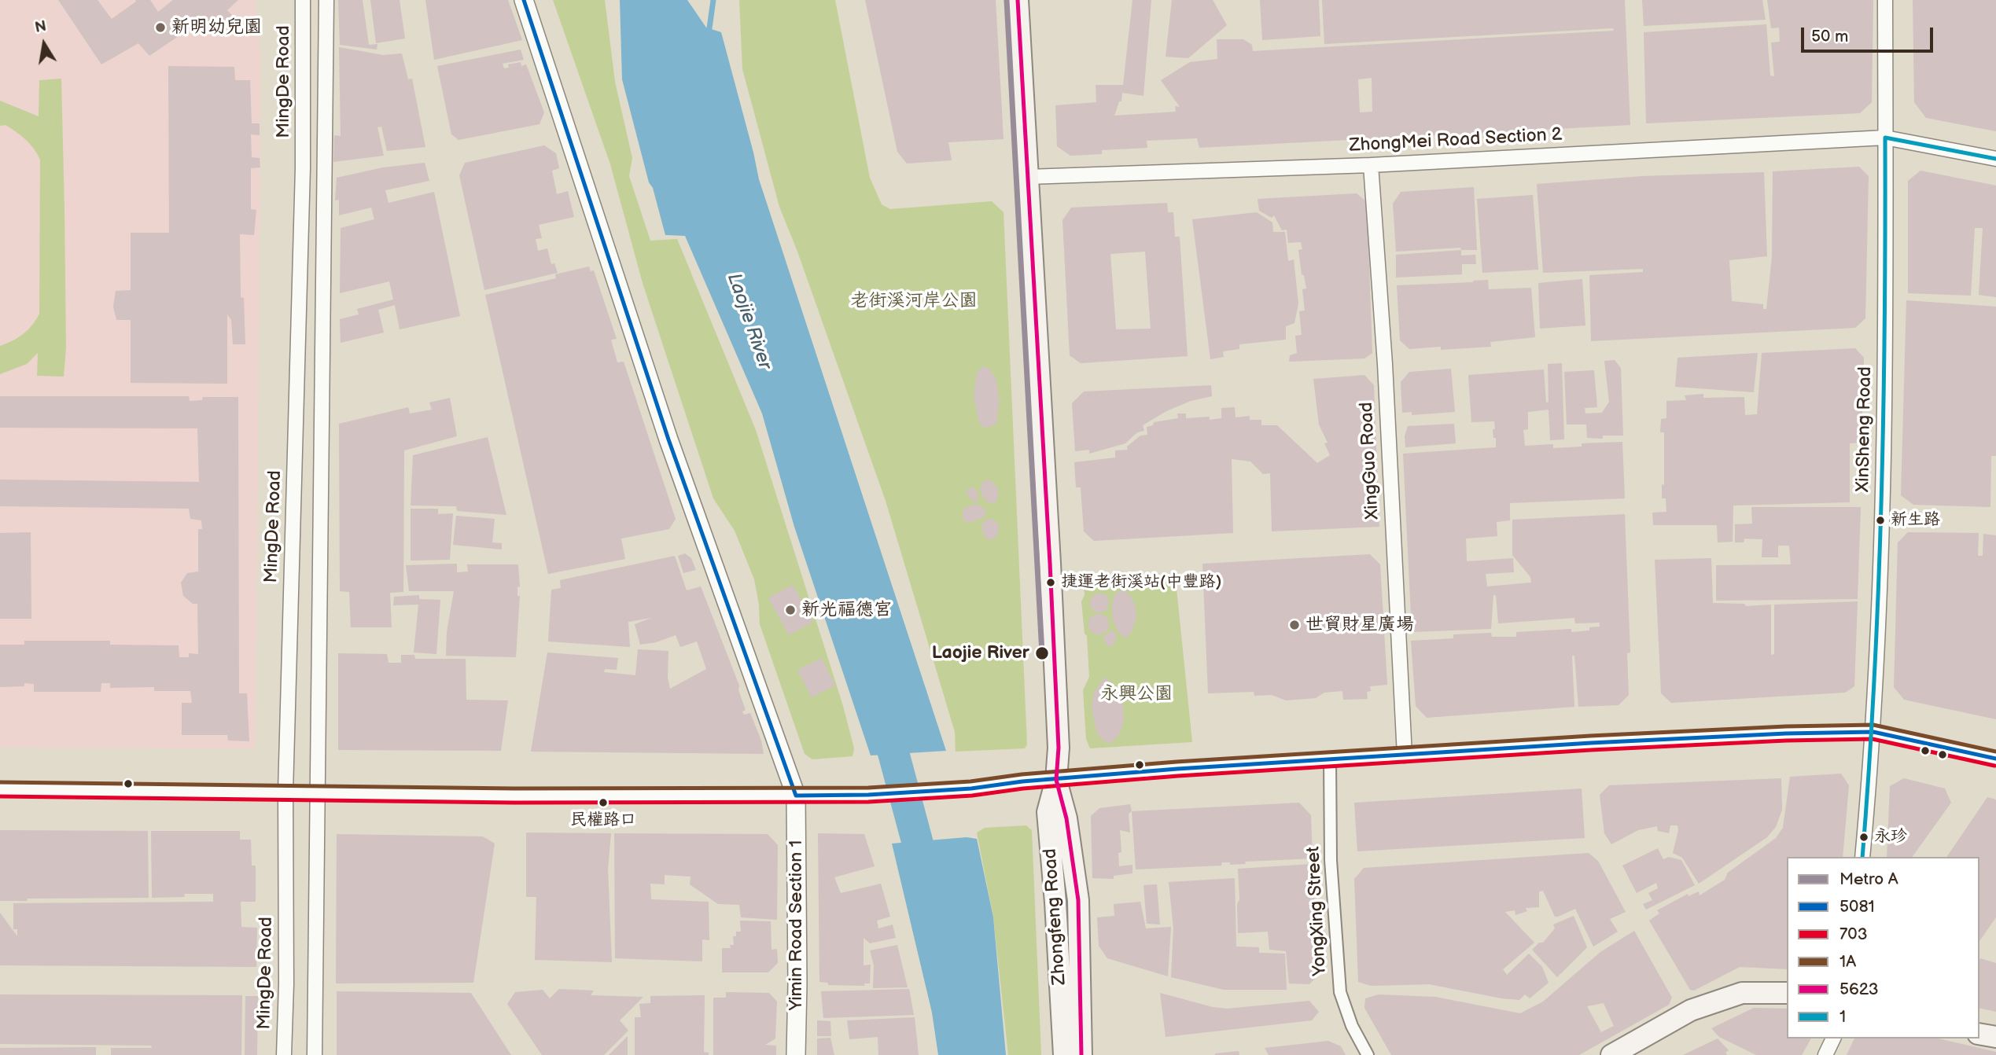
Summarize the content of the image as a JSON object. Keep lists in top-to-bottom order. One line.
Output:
{"streets":{"main road":["Zhongfeng Road"],"street":["MingDe Road","ZhongMei Road Section 2","XinSheng Road","XingGuo Road","YongXing Street","Yimin Road Section 1"]},"crossings":[["ZhongMei Road Section 2","XinSheng Road"],["ZhongMei Road Section 2","XingGuo Road"],["ZhongMei Road Section 2","Zhongfeng Road"]],"water":["Laojie River"],"parks":["老街溪河岸公園","永興公園"],"places":["新明幼兒園","新生路","捷運老街溪站(中豐路)","新光福德宮","世貿財星廣場","Laojie River","民權路口","永珍"],"lines":["metro line A","transit line 5081","transit line 5623","transit line 1","transit line 1A","transit line 703"],"legend":["Metro A","5081","703","1A","5623","1"],"scale_bar":"50 m","north":"top"}
